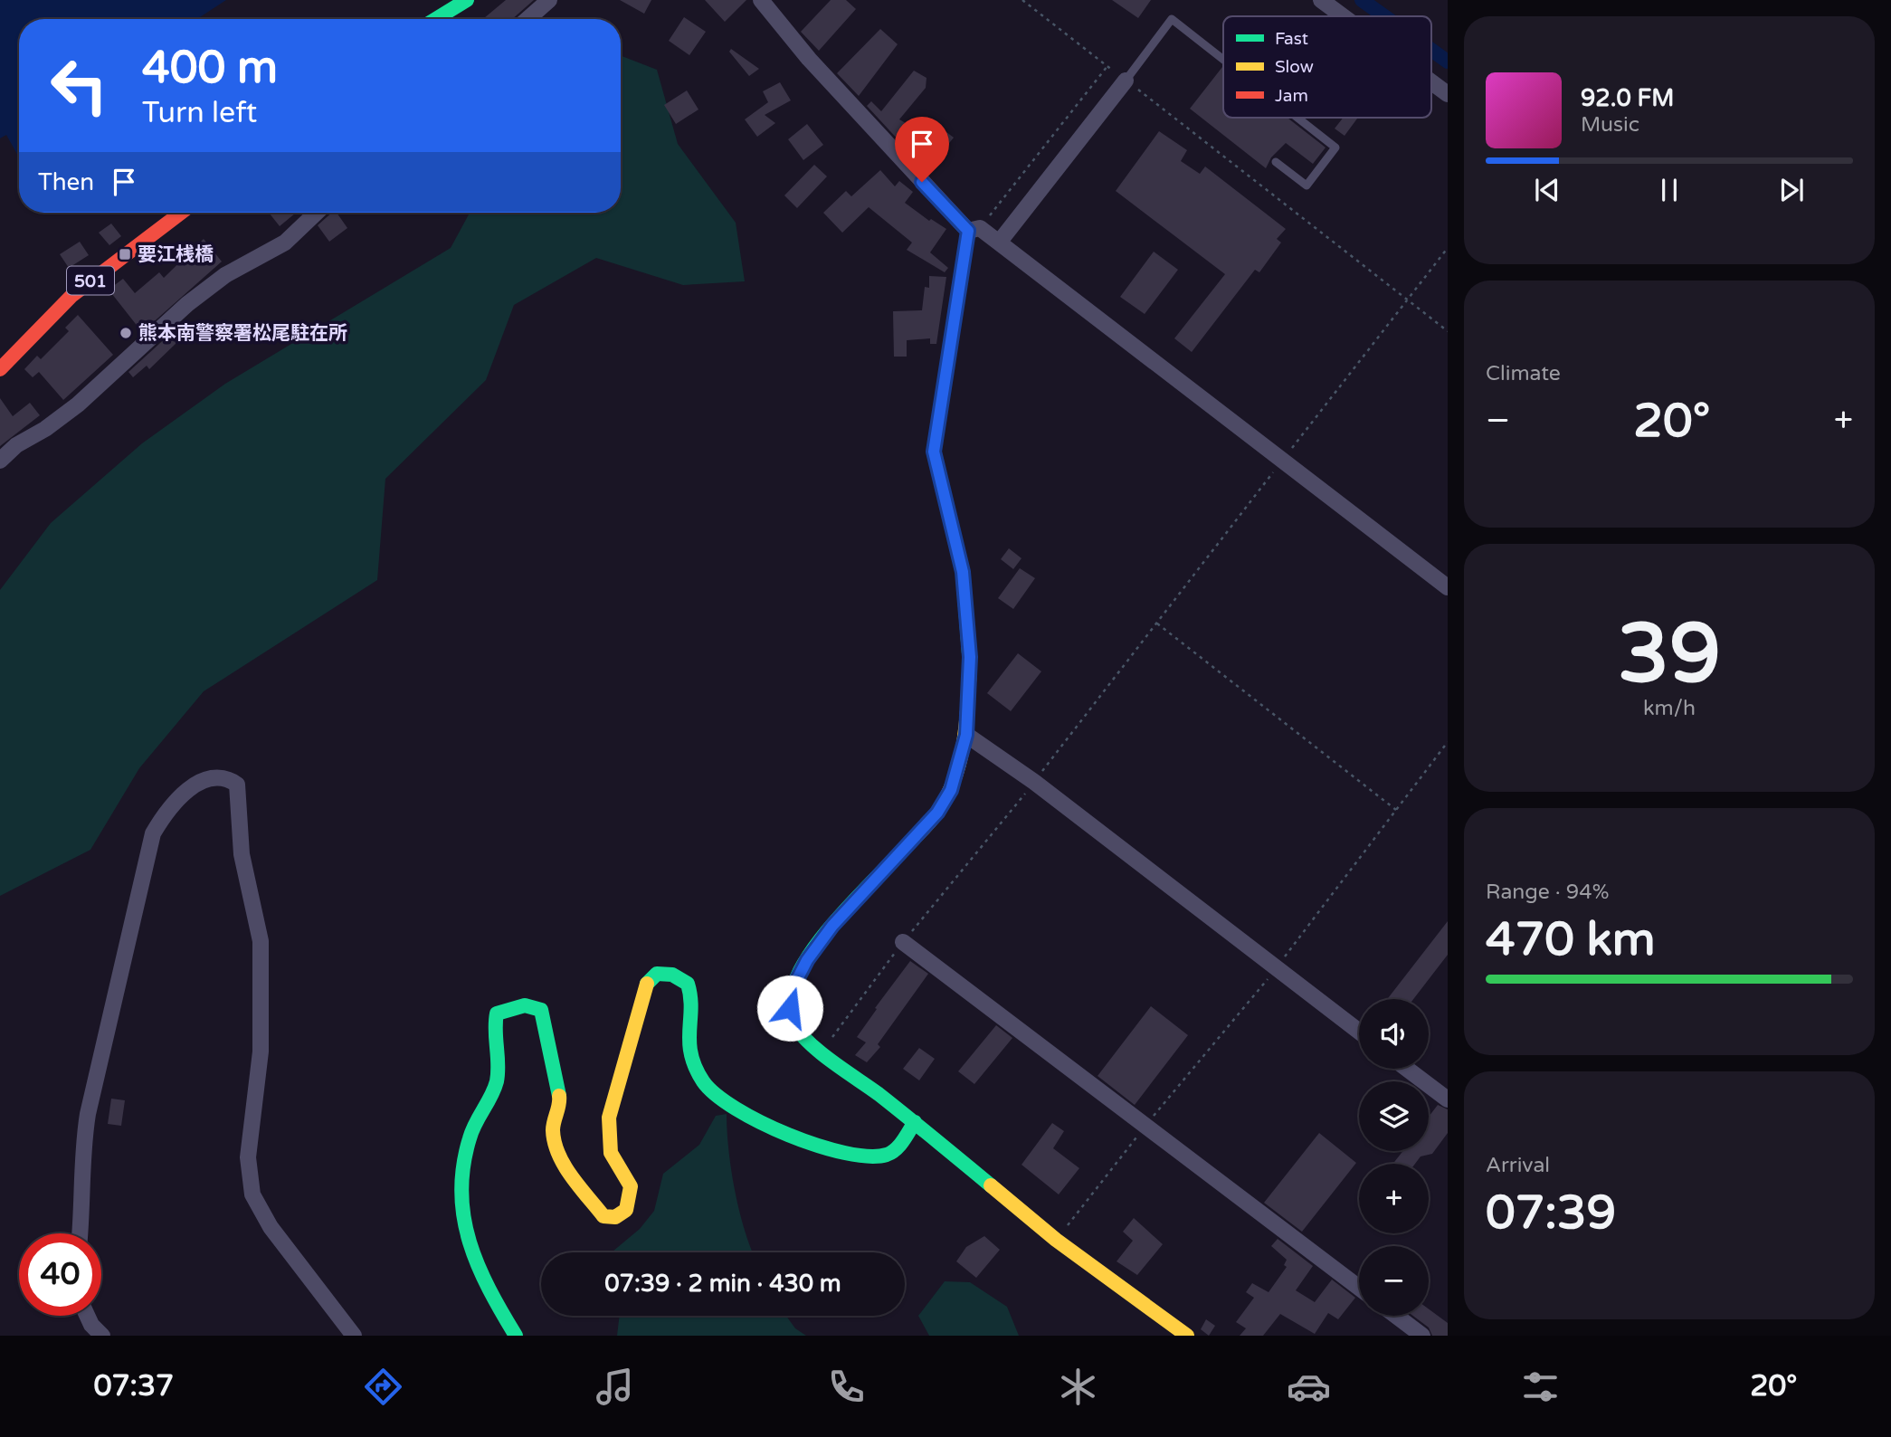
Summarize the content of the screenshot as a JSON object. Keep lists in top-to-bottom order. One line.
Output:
{"streets":{"main road":["501"]},"places":{"transit":["要江桟橋"],"other":["熊本南警察署松尾駐在所"]},"legend":["Fast","Slow","Jam"],"page":{"turn":["400 m","Turn left"],"song":["92.0 FM","Music"],"then":"Then","tile":["Climate",["39","km/h"],["Range · 94%","470 km"],["Arrival","07:39"]],"heat":["−","20°","+"],"map_buttons":["+","−"],"limit":"40","trip":"07:39 · 2 min · 430 m","tabs":["07:37","20°"]}}
